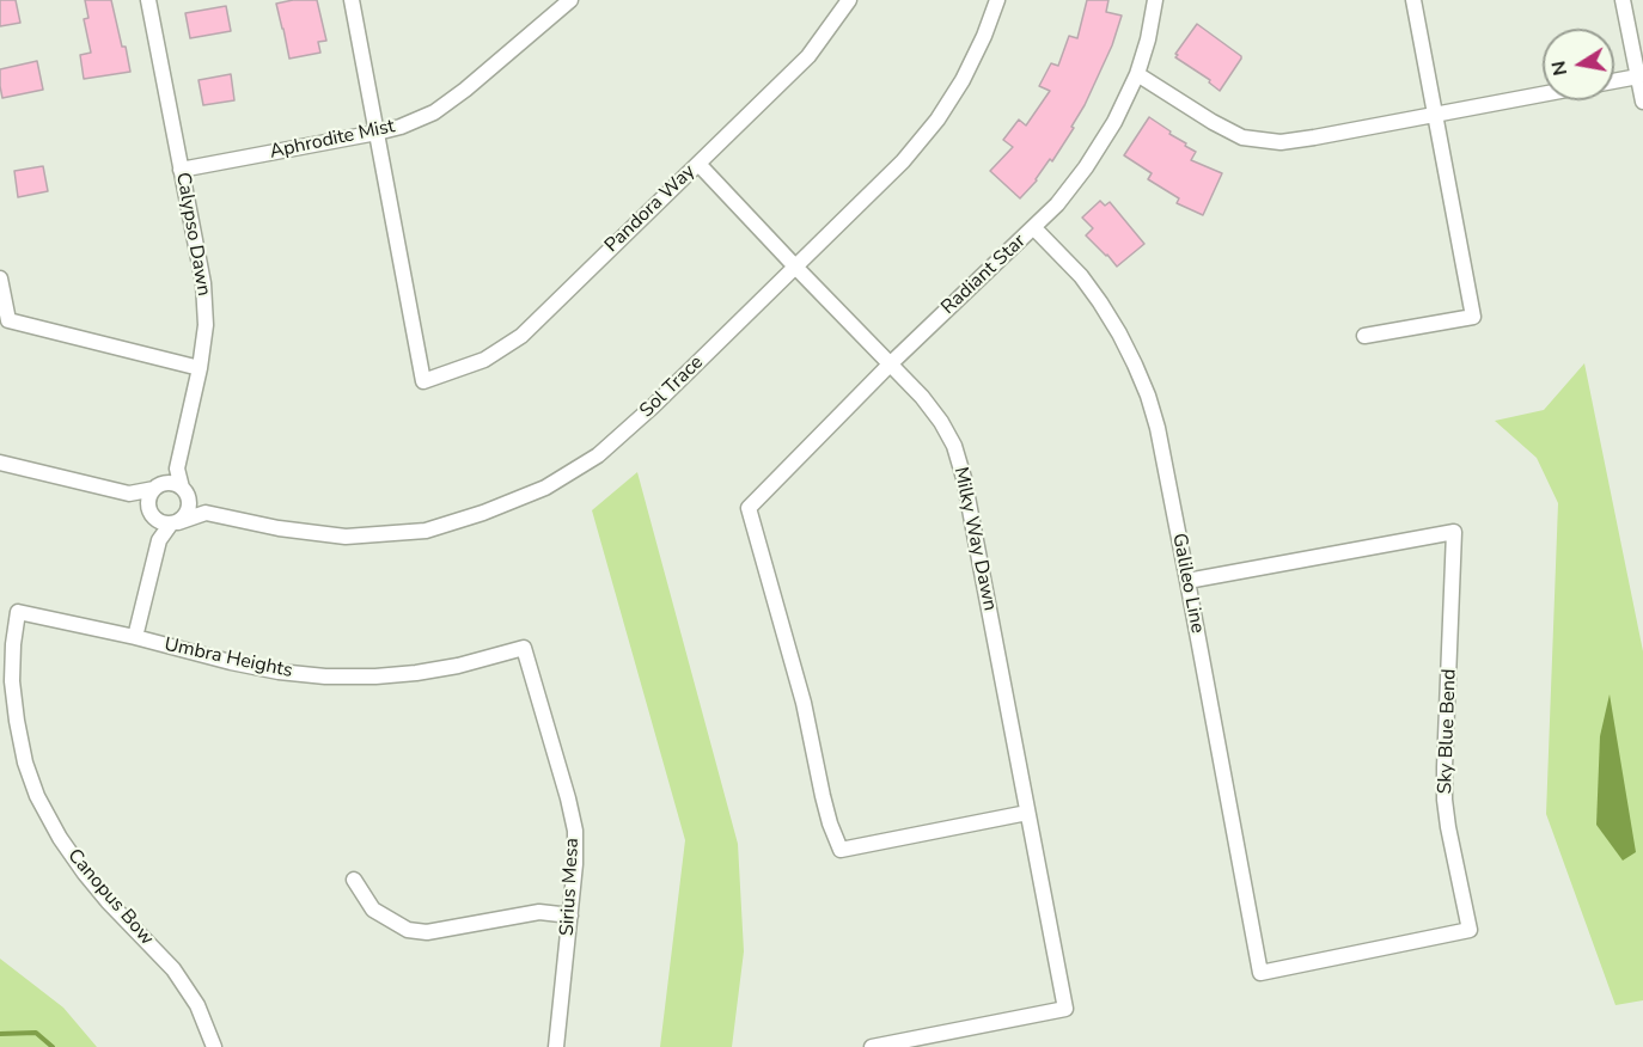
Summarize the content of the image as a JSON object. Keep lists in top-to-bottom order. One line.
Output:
{"streets":{"street":["Aphrodite Mist","Pandora Way","Calypso Dawn","Radiant Star","Sol Trace","Milky Way Dawn","Galileo Line","Umbra Heights","Sky Blue Bend","Sirius Mesa","Canopus Bow"]},"crossings":[["Aphrodite Mist","Pandora Way"],["Aphrodite Mist","Calypso Dawn"],["Pandora Way","Milky Way Dawn"],["Calypso Dawn","Sol Trace"],["Radiant Star","Milky Way Dawn"],["Radiant Star","Galileo Line"],["Sol Trace","Milky Way Dawn"],["Galileo Line","Sky Blue Bend"],["Umbra Heights","Sirius Mesa"],["Umbra Heights","Canopus Bow"]],"north":"left"}
